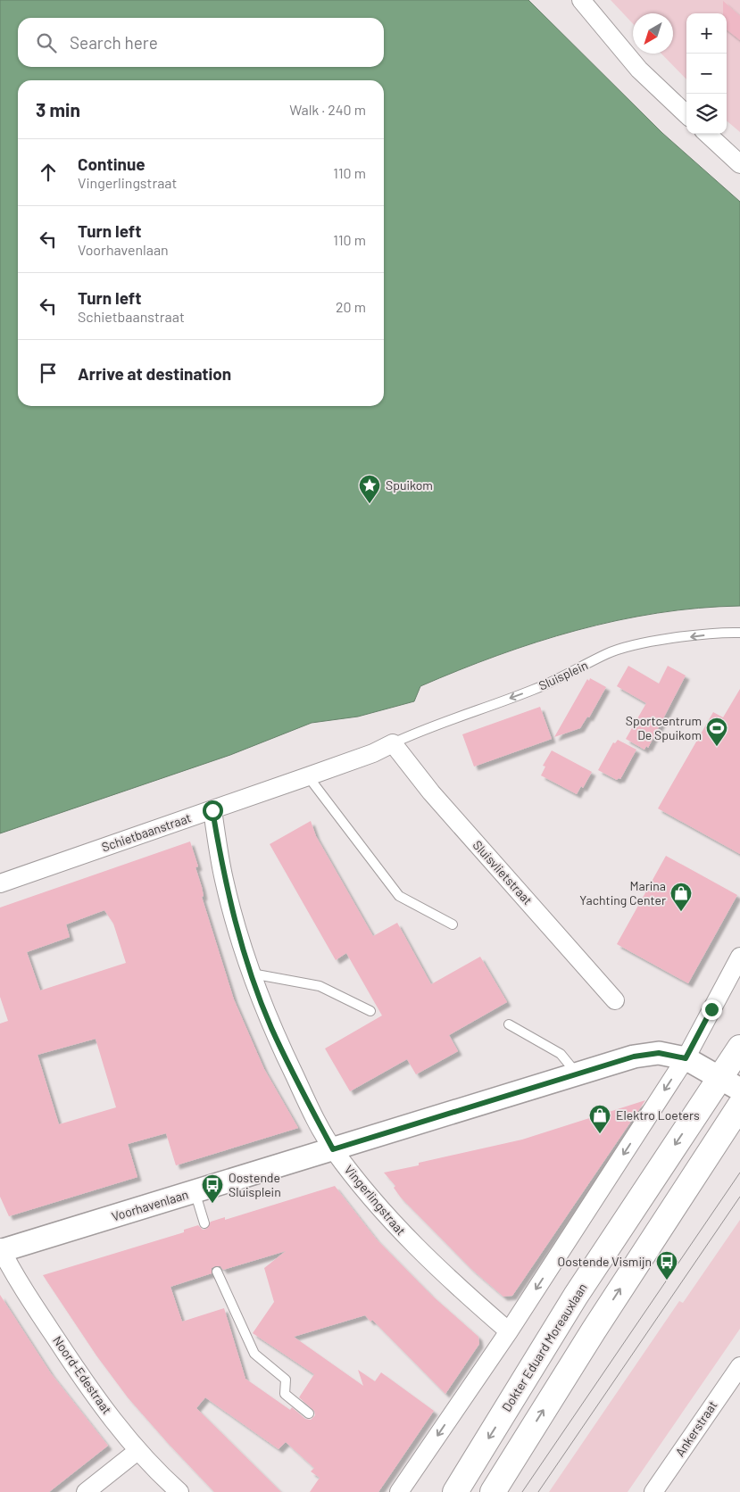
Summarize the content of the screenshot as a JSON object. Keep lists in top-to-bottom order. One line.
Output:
{"streets":{"main road":["Dokter Eduard Moreauxlaan"],"street":["Schietbaanstraat","Sluisvlietstraat","Vingerlingstraat","Voorhavenlaan","Noord-Edestraat","Ankerstraat"],"lane":["Sluisplein"]},"crossings":[["Sluisplein","Schietbaanstraat"],["Sluisplein","Sluisvlietstraat"],["Schietbaanstraat","Sluisvlietstraat"],["Schietbaanstraat","Vingerlingstraat"],["Vingerlingstraat","Voorhavenlaan"],["Voorhavenlaan","Dokter Eduard Moreauxlaan"],["Voorhavenlaan","Noord-Edestraat"]],"one_way":["Sluisplein"],"places":{"place":["Spuikom"],"sports":["Sportcentrum De Spuikom"],"shop":["Marina Yachting Center","Elektro Loeters"],"bus stop":["Oostende Sluisplein","Oostende Vismijn"]},"north":"bottom left","page":{"map_buttons":["+","−"],"search":"Search here","heading":["3 min","Walk · 240 m"],"list":[["Continue","Vingerlingstraat","110 m"],["Turn left","Voorhavenlaan","110 m"],["Turn left","Schietbaanstraat","20 m"],"Arrive at destination"]}}
